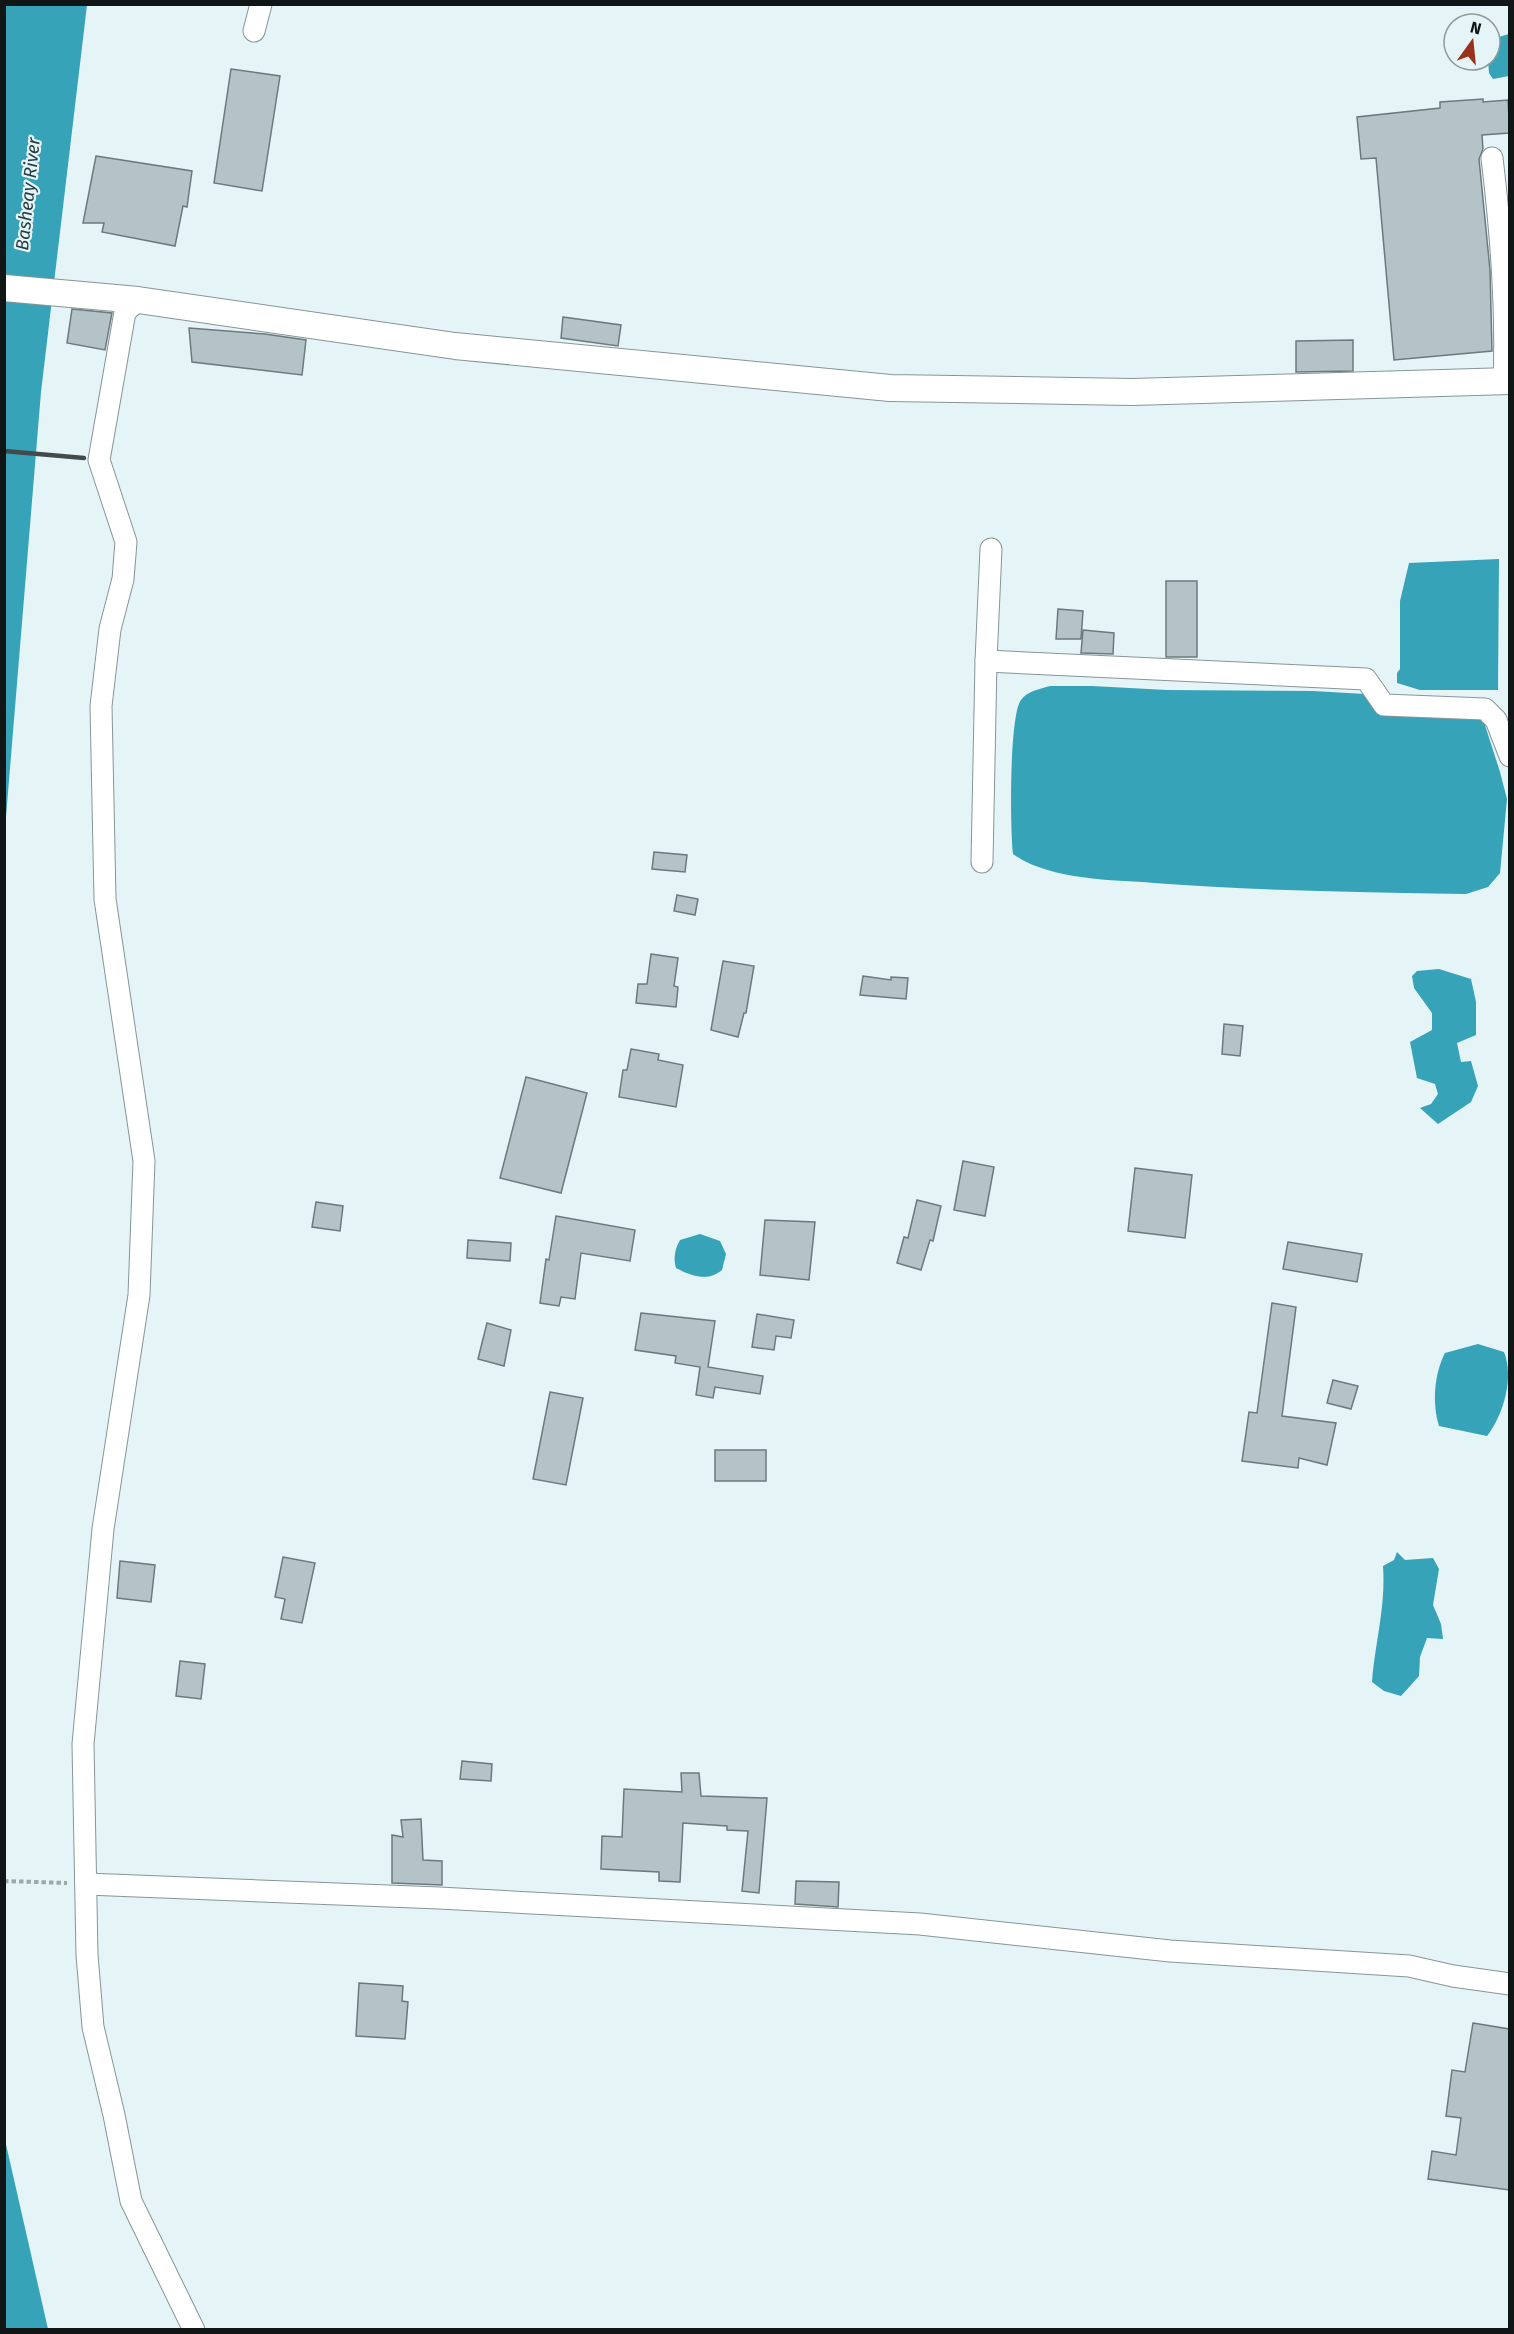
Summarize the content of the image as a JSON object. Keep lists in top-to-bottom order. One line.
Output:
{"water":["Basheay River"],"north":"top"}
